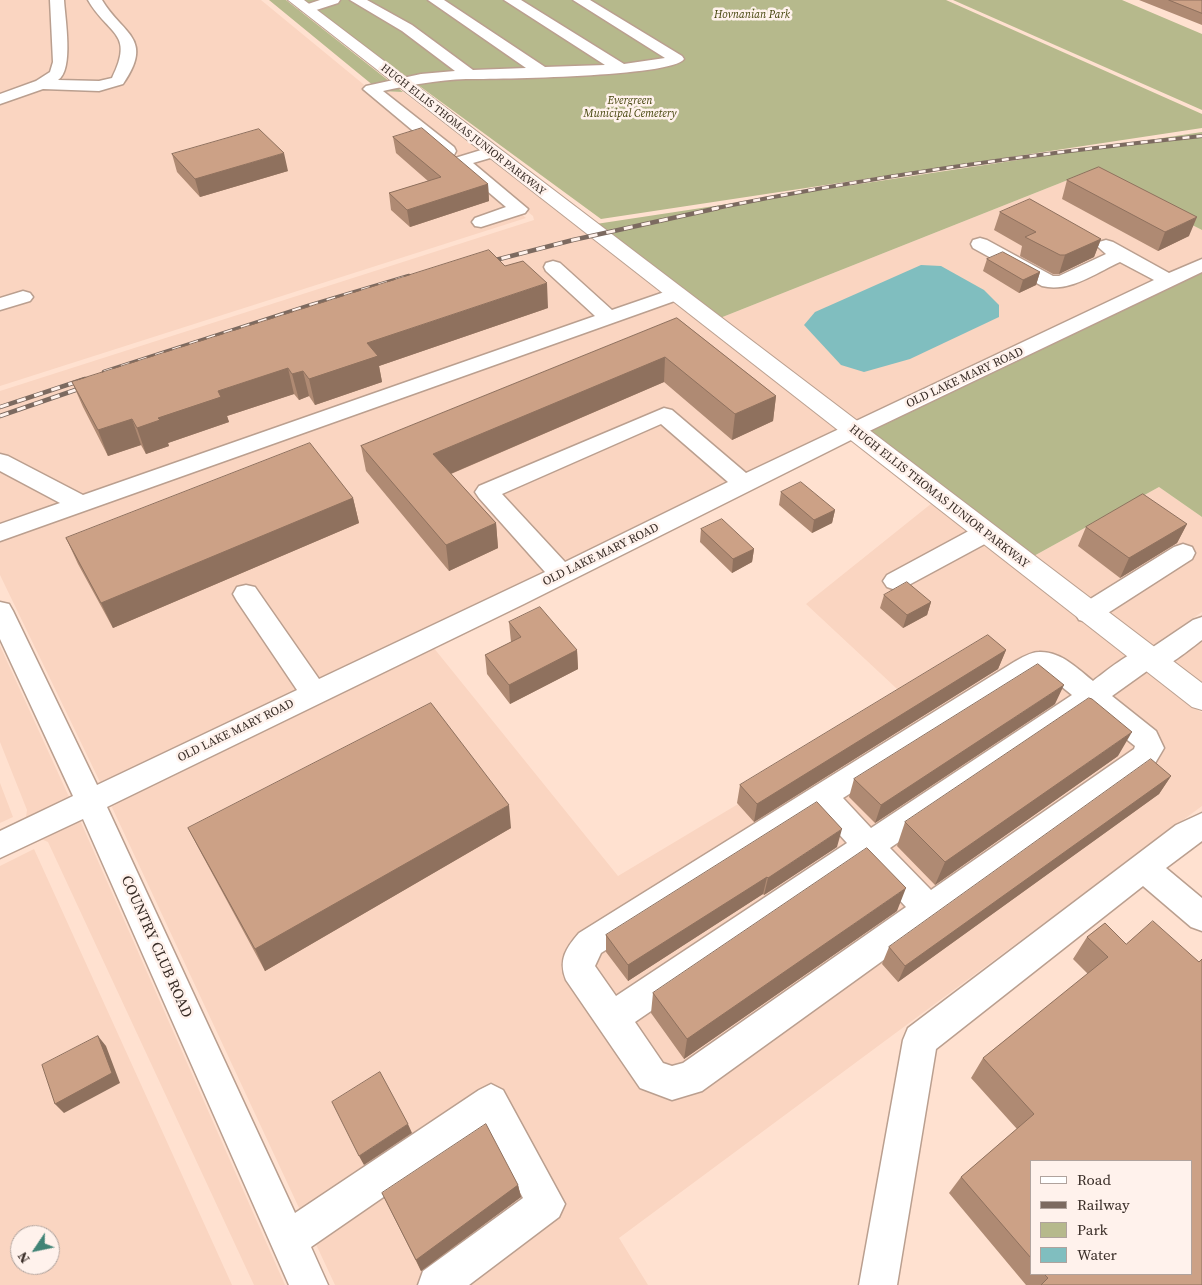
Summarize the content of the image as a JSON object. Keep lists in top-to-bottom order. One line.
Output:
{"streets":{"main road":["HUGH ELLIS THOMAS JUNIOR PARKWAY"],"street":["OLD LAKE MARY ROAD","COUNTRY CLUB ROAD"]},"crossings":[["HUGH ELLIS THOMAS JUNIOR PARKWAY","OLD LAKE MARY ROAD"],["OLD LAKE MARY ROAD","COUNTRY CLUB ROAD"]],"parks":["Hovnanian Park","Evergreen Municipal Cemetery"],"legend":["Road","Railway","Park","Water"],"north":"bottom left"}
